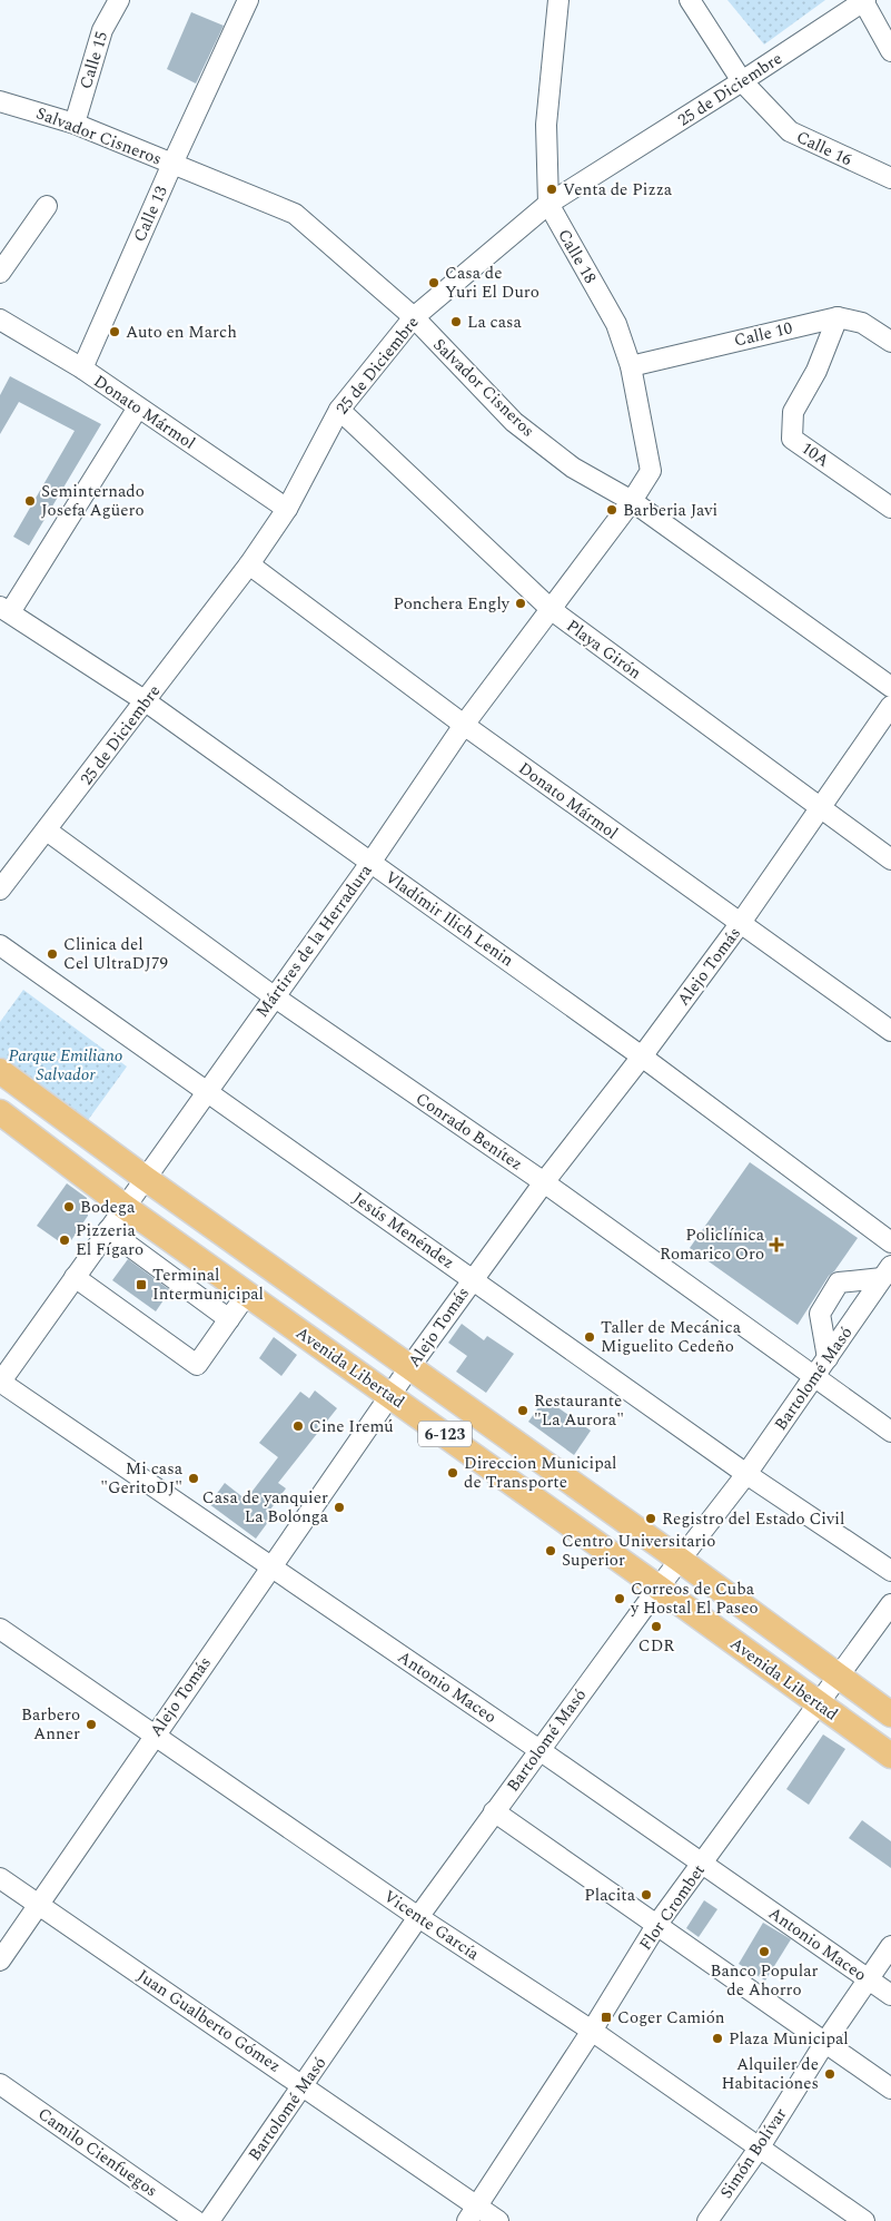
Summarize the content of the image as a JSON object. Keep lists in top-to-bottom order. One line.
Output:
{"streets":{"main road":["Avenida Libertad","6-123"],"street":["Calle 15","25 de Diciembre","Salvador Cisneros","Calle 16","Calle 13","Calle 18","Calle 10","Donato Mármol","10A","Playa Girón","Vladímir Ilich Lenin","Mártires de la Herradura","Alejo Tomás","Conrado Benítez","Jesús Menéndez","Bartolomé Masó","Antonio Maceo","Flor Crombet","Vicente García","Juan Gualberto Gómez","Camilo Cienfuegos","Simón Bolívar"]},"crossings":[["Calle 15","Salvador Cisneros"],["25 de Diciembre","Salvador Cisneros"],["25 de Diciembre","Calle 16"],["25 de Diciembre","Calle 18"],["25 de Diciembre","Donato Mármol"],["25 de Diciembre","Playa Girón"],["25 de Diciembre","Vladímir Ilich Lenin"],["25 de Diciembre","Conrado Benítez"],["Salvador Cisneros","Calle 13"],["Salvador Cisneros","Calle 18"],["Salvador Cisneros","Mártires de la Herradura"],["Calle 13","Donato Mármol"],["Calle 18","Calle 10"],["Calle 18","Mártires de la Herradura"],["Calle 10","10A"],["Donato Mármol","Mártires de la Herradura"],["Donato Mármol","Alejo Tomás"],["Playa Girón","Mártires de la Herradura"],["Playa Girón","Alejo Tomás"],["Vladímir Ilich Lenin","Mártires de la Herradura"],["Vladímir Ilich Lenin","Alejo Tomás"],["Mártires de la Herradura","Conrado Benítez"],["Mártires de la Herradura","Jesús Menéndez"],["Mártires de la Herradura","Avenida Libertad"],["Mártires de la Herradura","Antonio Maceo"],["Alejo Tomás","Conrado Benítez"],["Alejo Tomás","Jesús Menéndez"],["Alejo Tomás","Avenida Libertad"],["Alejo Tomás","Antonio Maceo"],["Alejo Tomás","Vicente García"],["Alejo Tomás","Juan Gualberto Gómez"],["Conrado Benítez","Bartolomé Masó"],["Jesús Menéndez","Bartolomé Masó"],["Avenida Libertad","Bartolomé Masó"],["Avenida Libertad","Flor Crombet"],["Bartolomé Masó","Antonio Maceo"],["Bartolomé Masó","Vicente García"],["Bartolomé Masó","Juan Gualberto Gómez"],["Antonio Maceo","Flor Crombet"],["Antonio Maceo","Simón Bolívar"],["Flor Crombet","Vicente García"],["Flor Crombet","Juan Gualberto Gómez"],["Vicente García","Simón Bolívar"]],"parks":["Parque Emiliano Salvador"],"places":{"other":["Venta de Pizza","Casa de Yuri El Duro","La casa","Auto en March","Seminternado Josefa Agüero","Barberia Javi","Ponchera Engly","Clinica del Cel UltraDJ79","Bodega","Pizzeria El Fígaro","Taller de Mecánica Miguelito Cedeño","Restaurante \"La Aurora\"","Cine Iremú","Direccion Municipal de Transporte","Mi casa \"GeritoDJ\"","Casa de yanquier La Bolonga","Registro del Estado Civil","Centro Universitario Superior","Correos de Cuba y Hostal El Paseo","CDR","Barbero Anner","Placita","Banco Popular de Ahorro","Plaza Municipal","Alquiler de Habitaciones"],"health":["Policlínica Romarico Oro"],"transit":["Terminal Intermunicipal","Coger Camión"]}}
